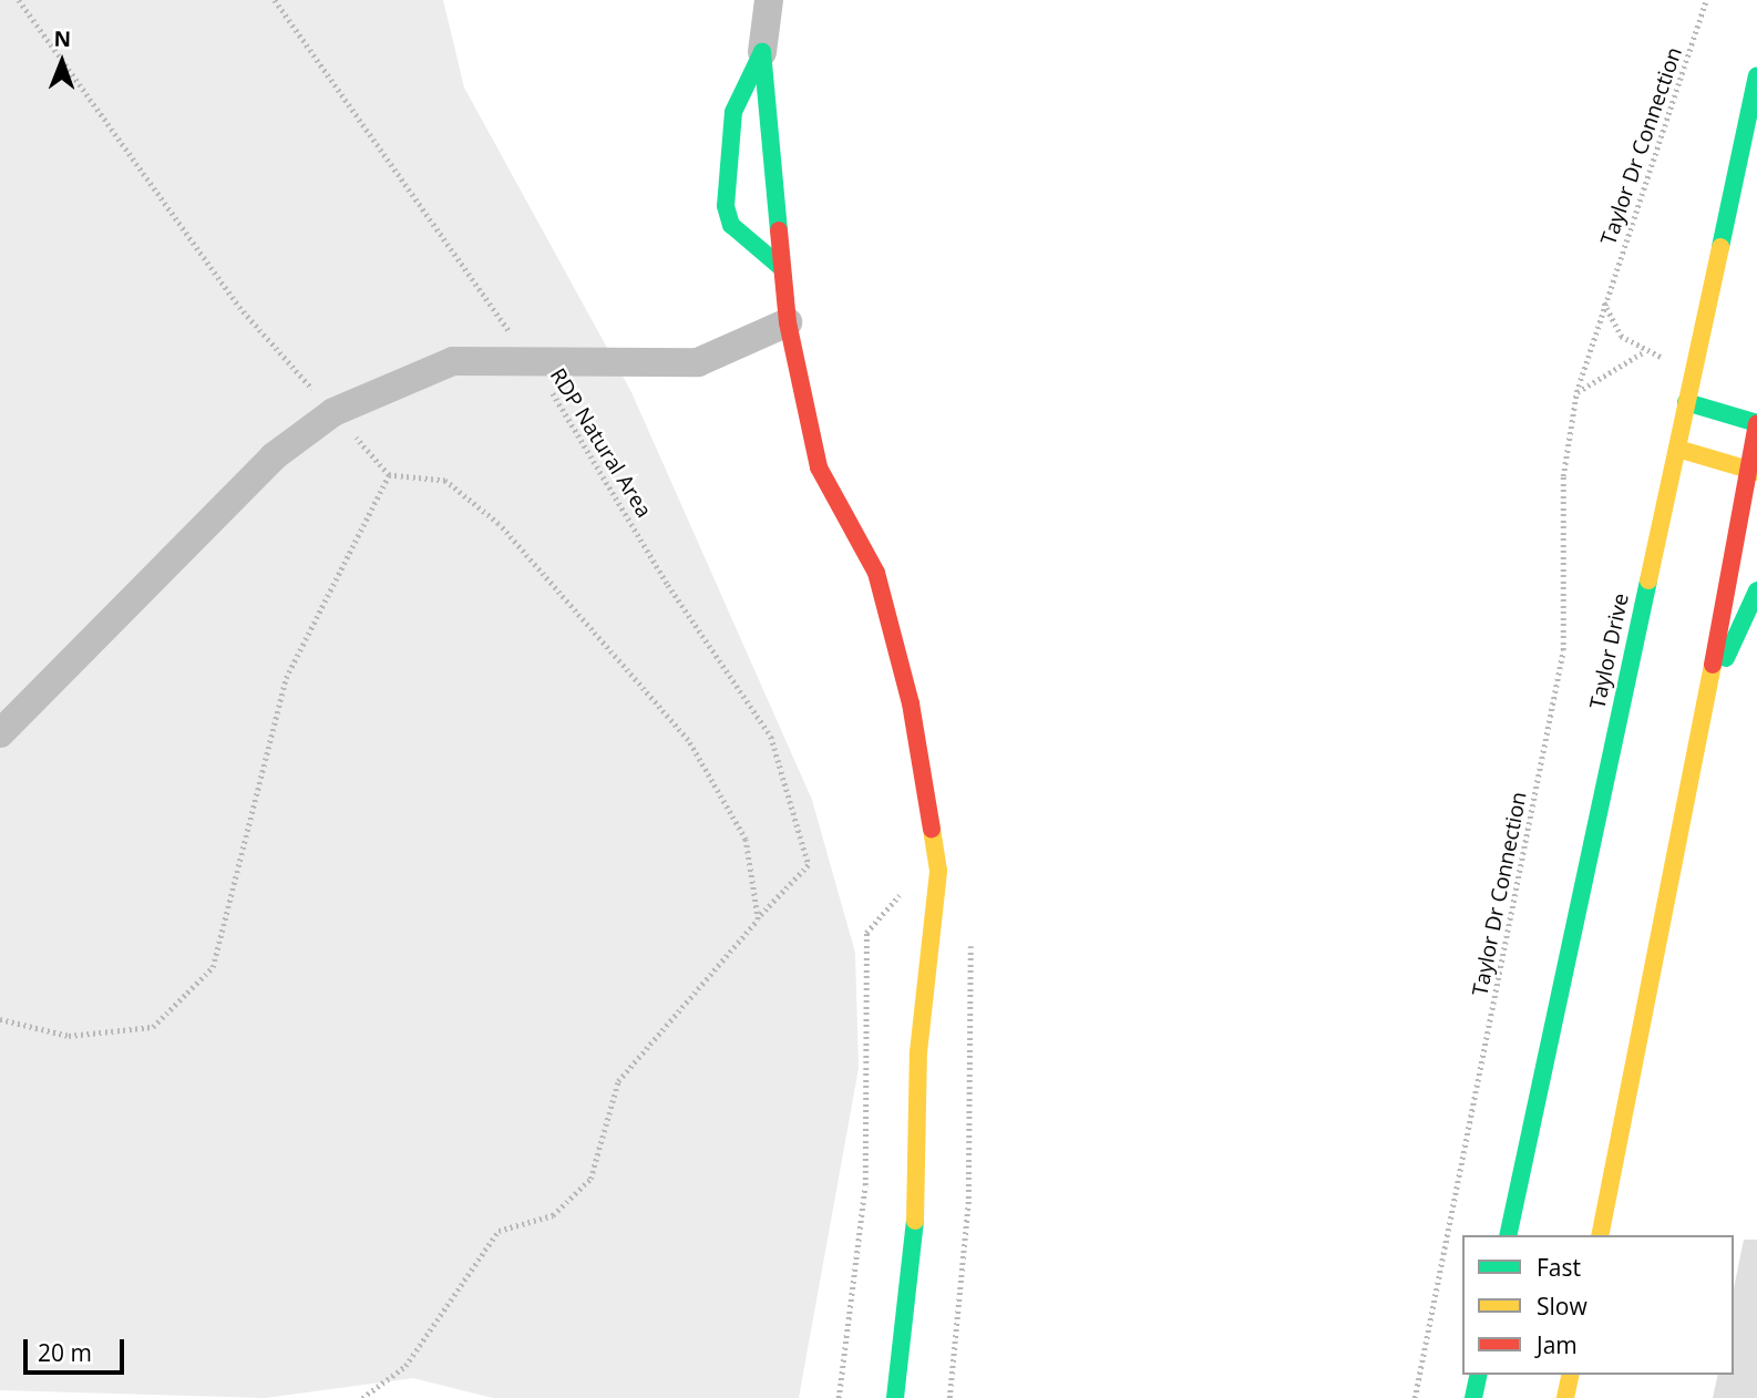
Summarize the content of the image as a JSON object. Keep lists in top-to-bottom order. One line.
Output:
{"streets":{"main road":["Taylor Drive"],"path":["Taylor Dr Connection","RDP Natural Area"]},"legend":["Fast","Slow","Jam"],"scale_bar":"20 m","north":"top"}
